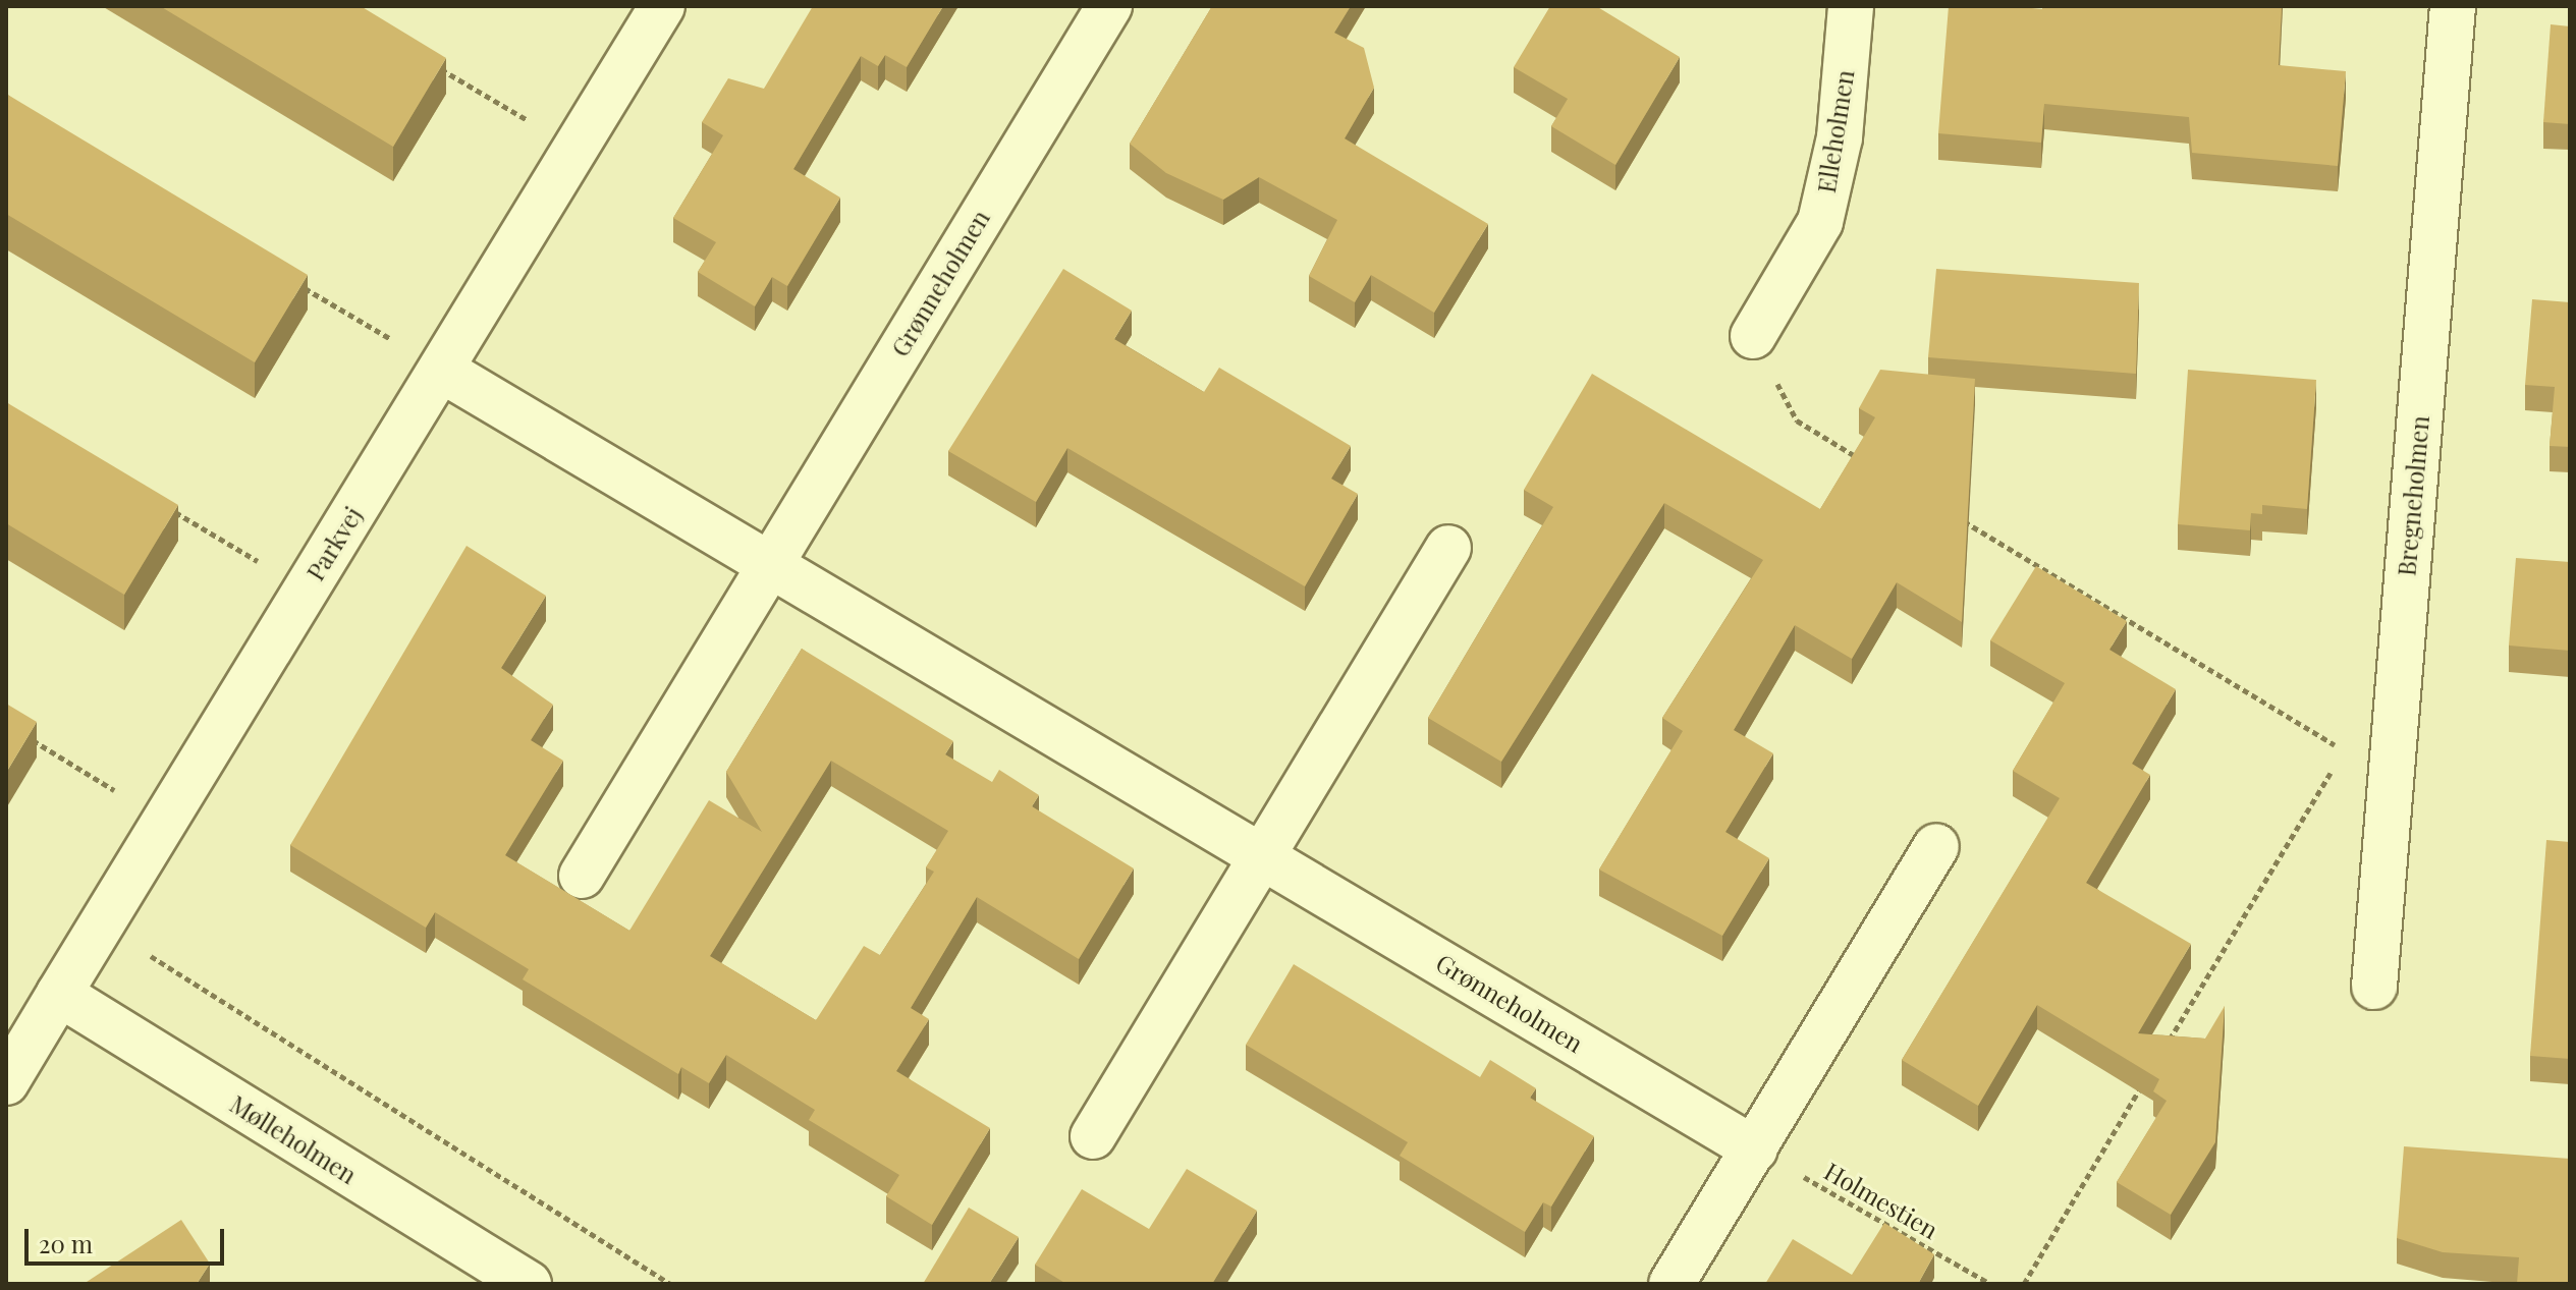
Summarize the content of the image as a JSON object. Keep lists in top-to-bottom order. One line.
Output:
{"streets":{"street":["Elleholmen","Grønneholmen","Bregneholmen","Parkvej","Mølleholmen"],"path":["Holmestien"]},"crossings":[["Grønneholmen","Parkvej"],["Grønneholmen","Holmestien"],["Parkvej","Mølleholmen"]],"scale_bar":"20 m"}
